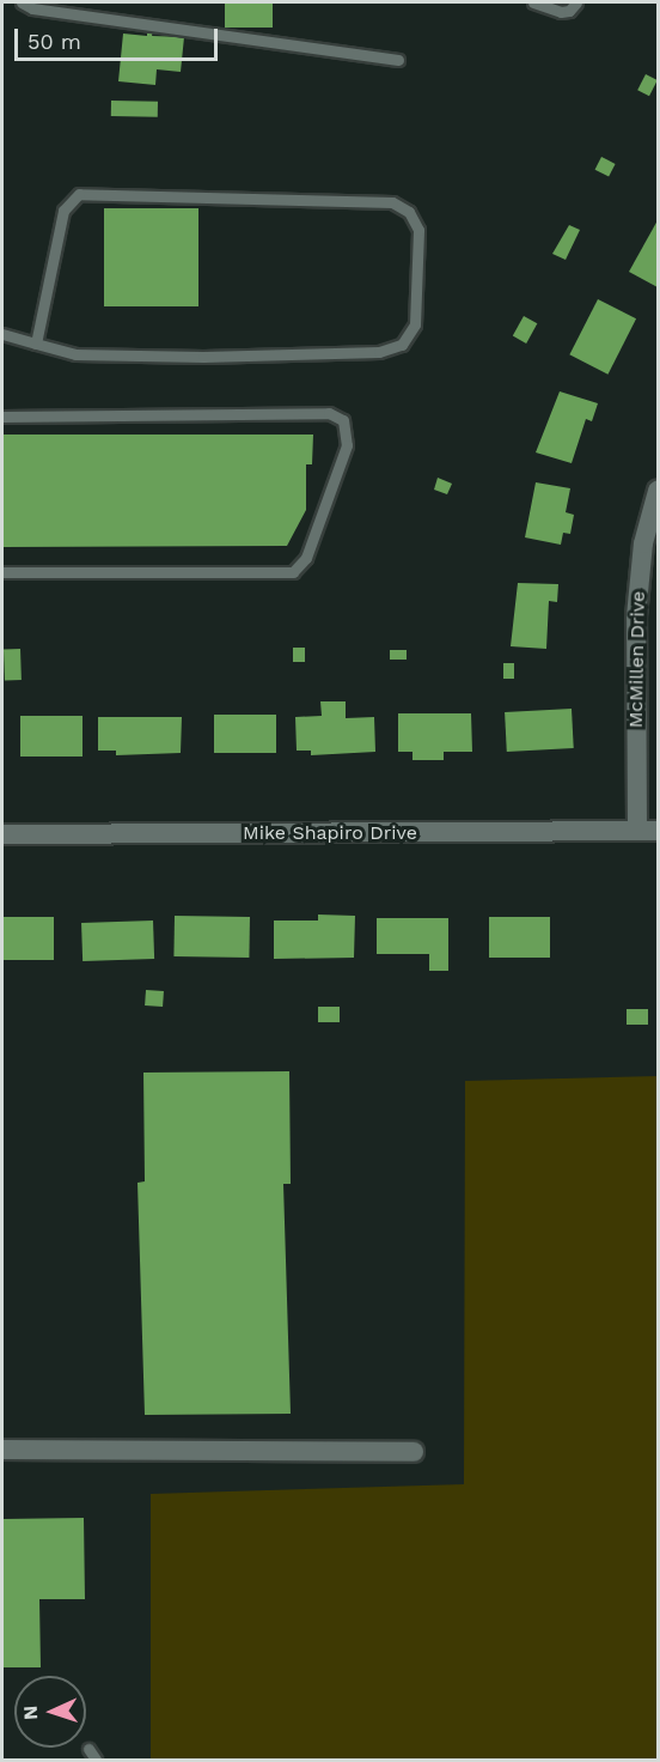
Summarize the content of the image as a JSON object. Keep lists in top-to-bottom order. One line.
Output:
{"streets":{"street":["McMillen Drive","Mike Shapiro Drive"]},"crossings":[["McMillen Drive","Mike Shapiro Drive"]],"scale_bar":"50 m","north":"left"}
